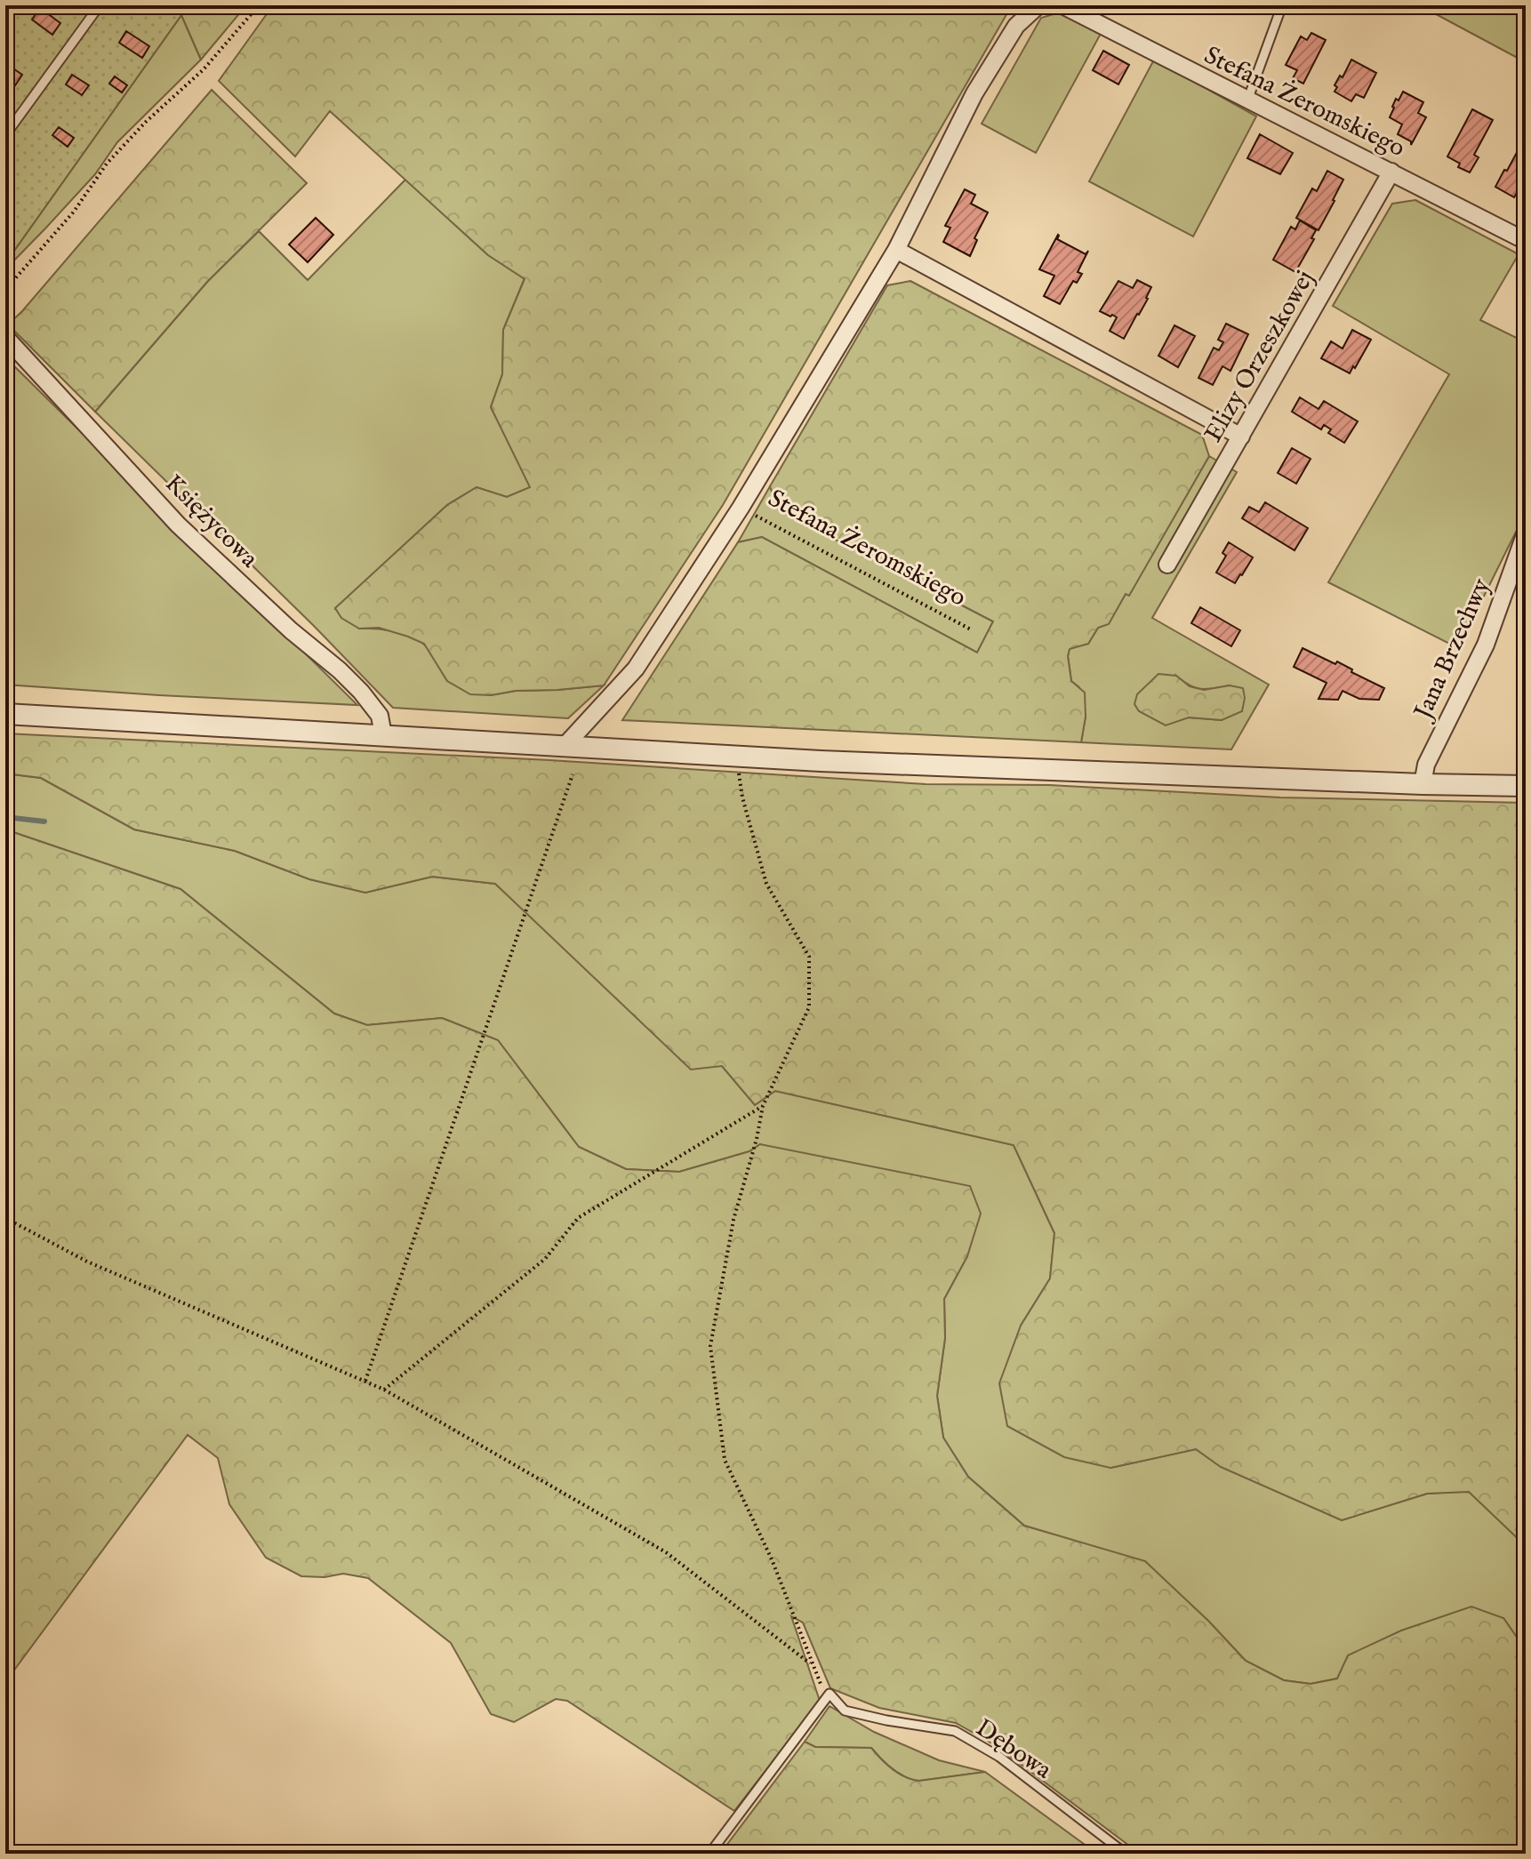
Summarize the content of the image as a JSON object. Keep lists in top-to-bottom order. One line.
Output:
{"streets":{"street":["Stefana Żeromskiego","Elizy Orzeszkowej","Księżycowa","Jana Brzechwy"],"lane":["Dębowa"]},"crossings":[["Stefana Żeromskiego","Elizy Orzeszkowej"]]}
